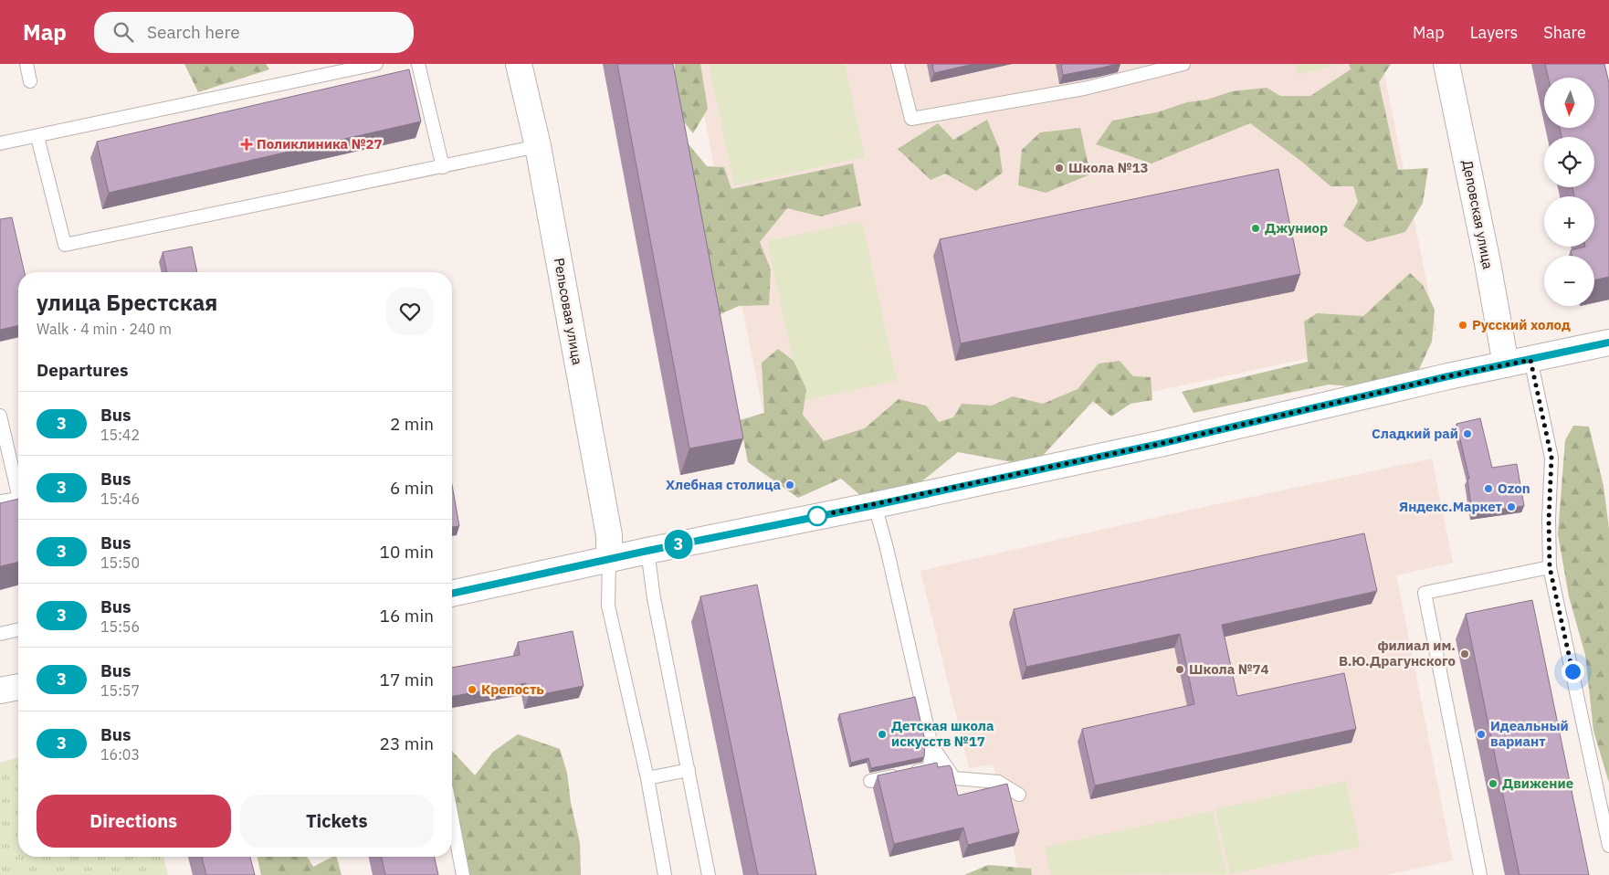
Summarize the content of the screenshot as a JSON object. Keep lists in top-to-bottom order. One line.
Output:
{"streets":{"main road":["Деповская улица","Рельсовая улица"]},"places":{"health":["Поликлиника №27"],"other":["Школа №13","Джуниор","Русский холод","Сладкий рай","Хлебная столица","Ozon","Яндекс.Маркет","филиал им. В.Ю.Драгунского","Школа №74","Крепость","Детская школа искусств №17","Идеальный вариант","Движение"]},"lines":["bus line 3"],"north":"bottom","page":{"header":"Map","search":"Search here","nav":["Map","Layers","Share"],"on_map":"3","map_buttons":["+","−"],"heading":[["улица Брестская","Walk · 4 min · 240 m"],"Departures"],"list":[{"mark":"3","name":"Bus","note":"15:42","value":"2 min"},{"mark":"3","name":"Bus","note":"15:46","value":"6 min"},{"mark":"3","name":"Bus","note":"15:50","value":"10 min"},{"mark":"3","name":"Bus","note":"15:56","value":"16 min"},{"mark":"3","name":"Bus","note":"15:57","value":"17 min"},{"mark":"3","name":"Bus","note":"16:03","value":"23 min"}],"buttons":["Directions","Tickets"]}}
